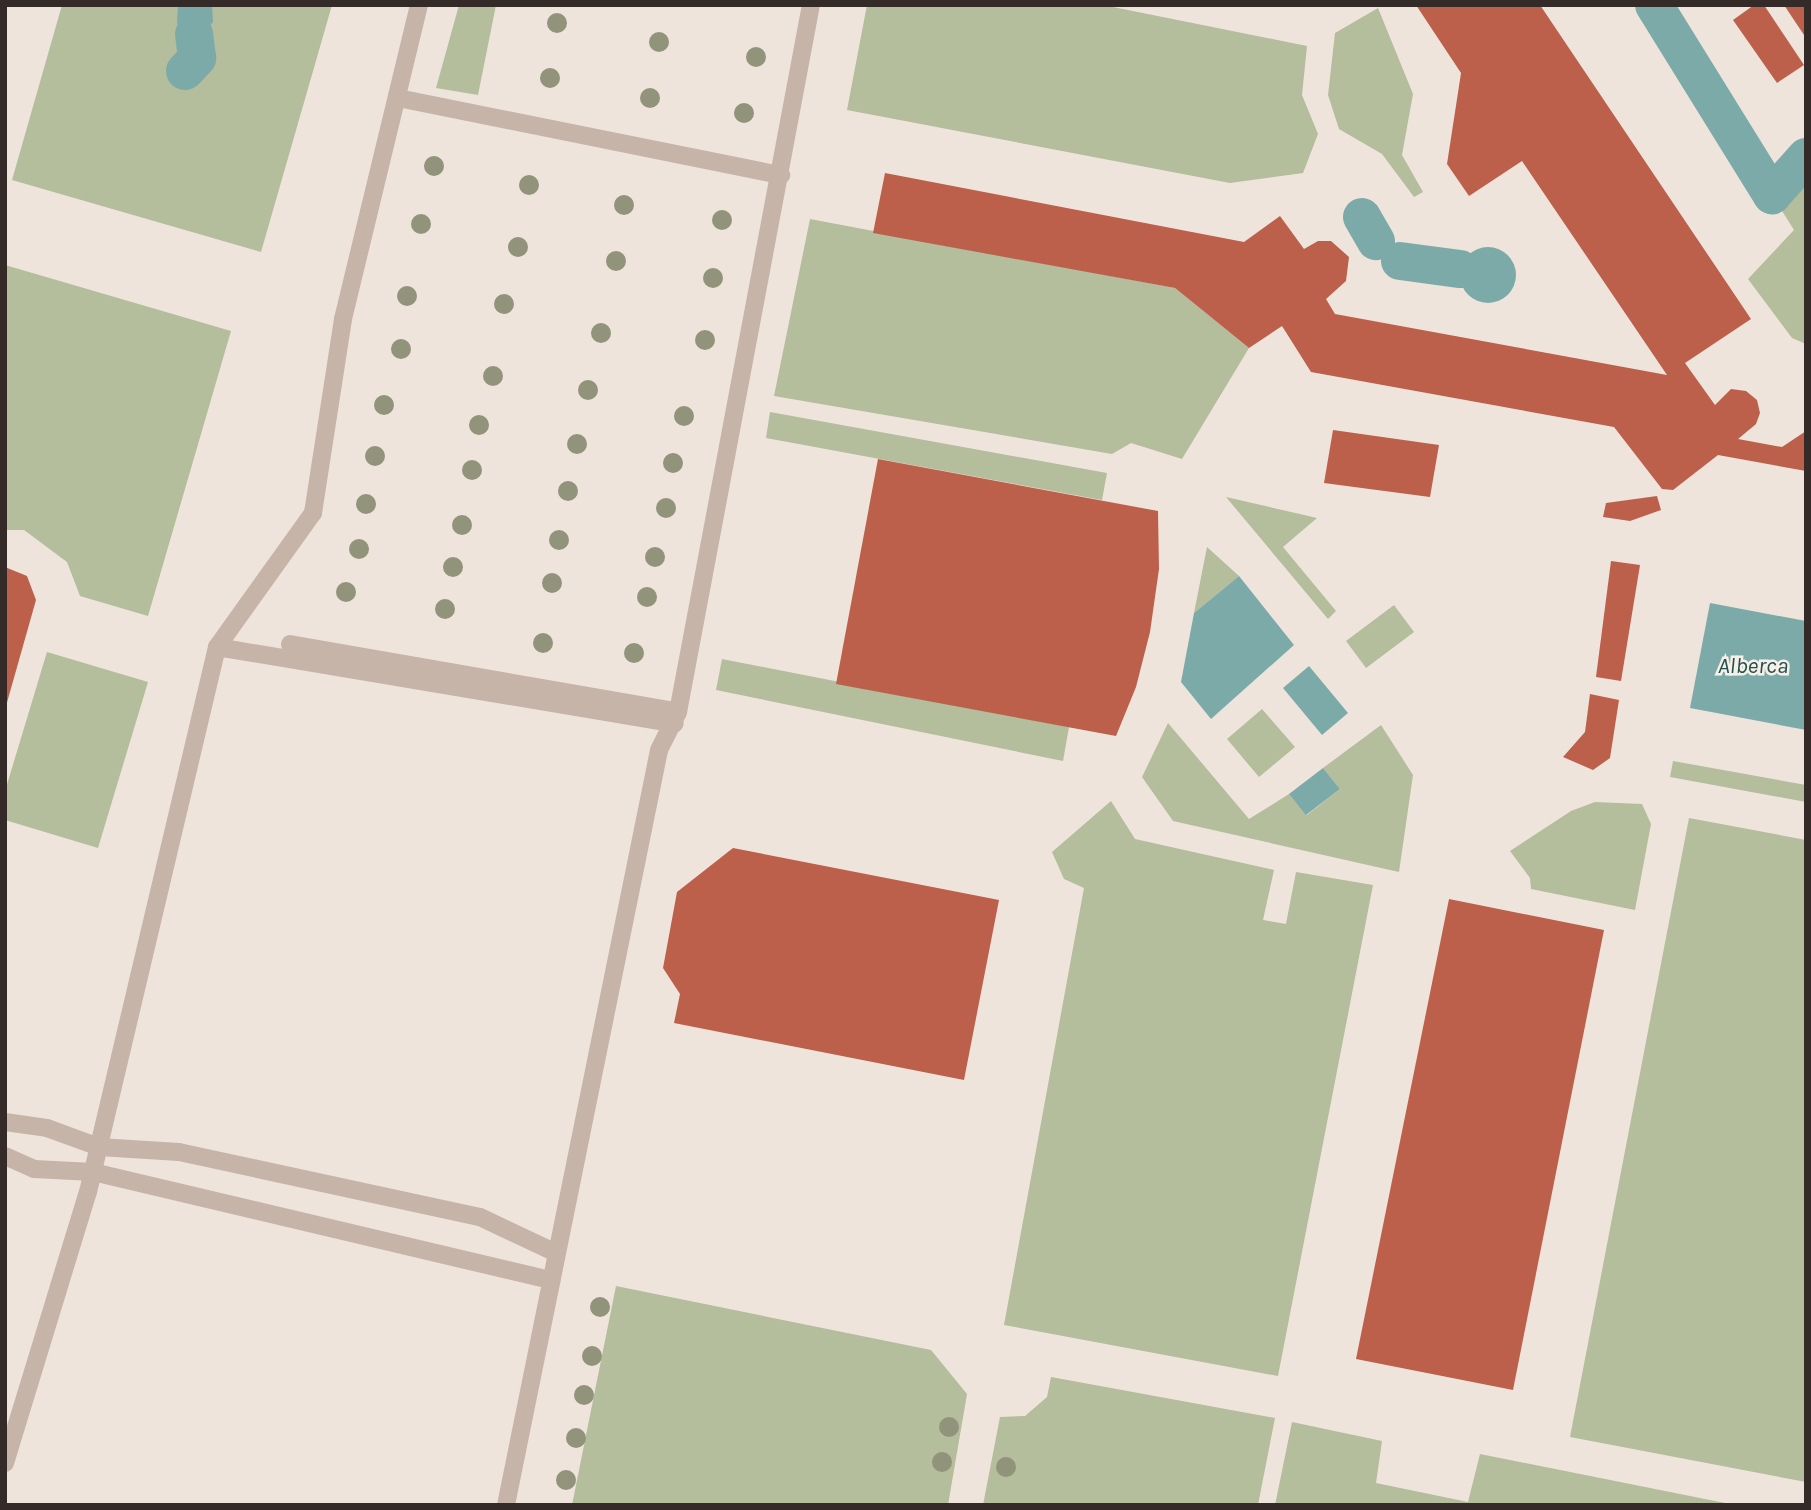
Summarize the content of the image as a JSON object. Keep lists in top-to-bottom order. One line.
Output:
{"water":["Alberca"]}
